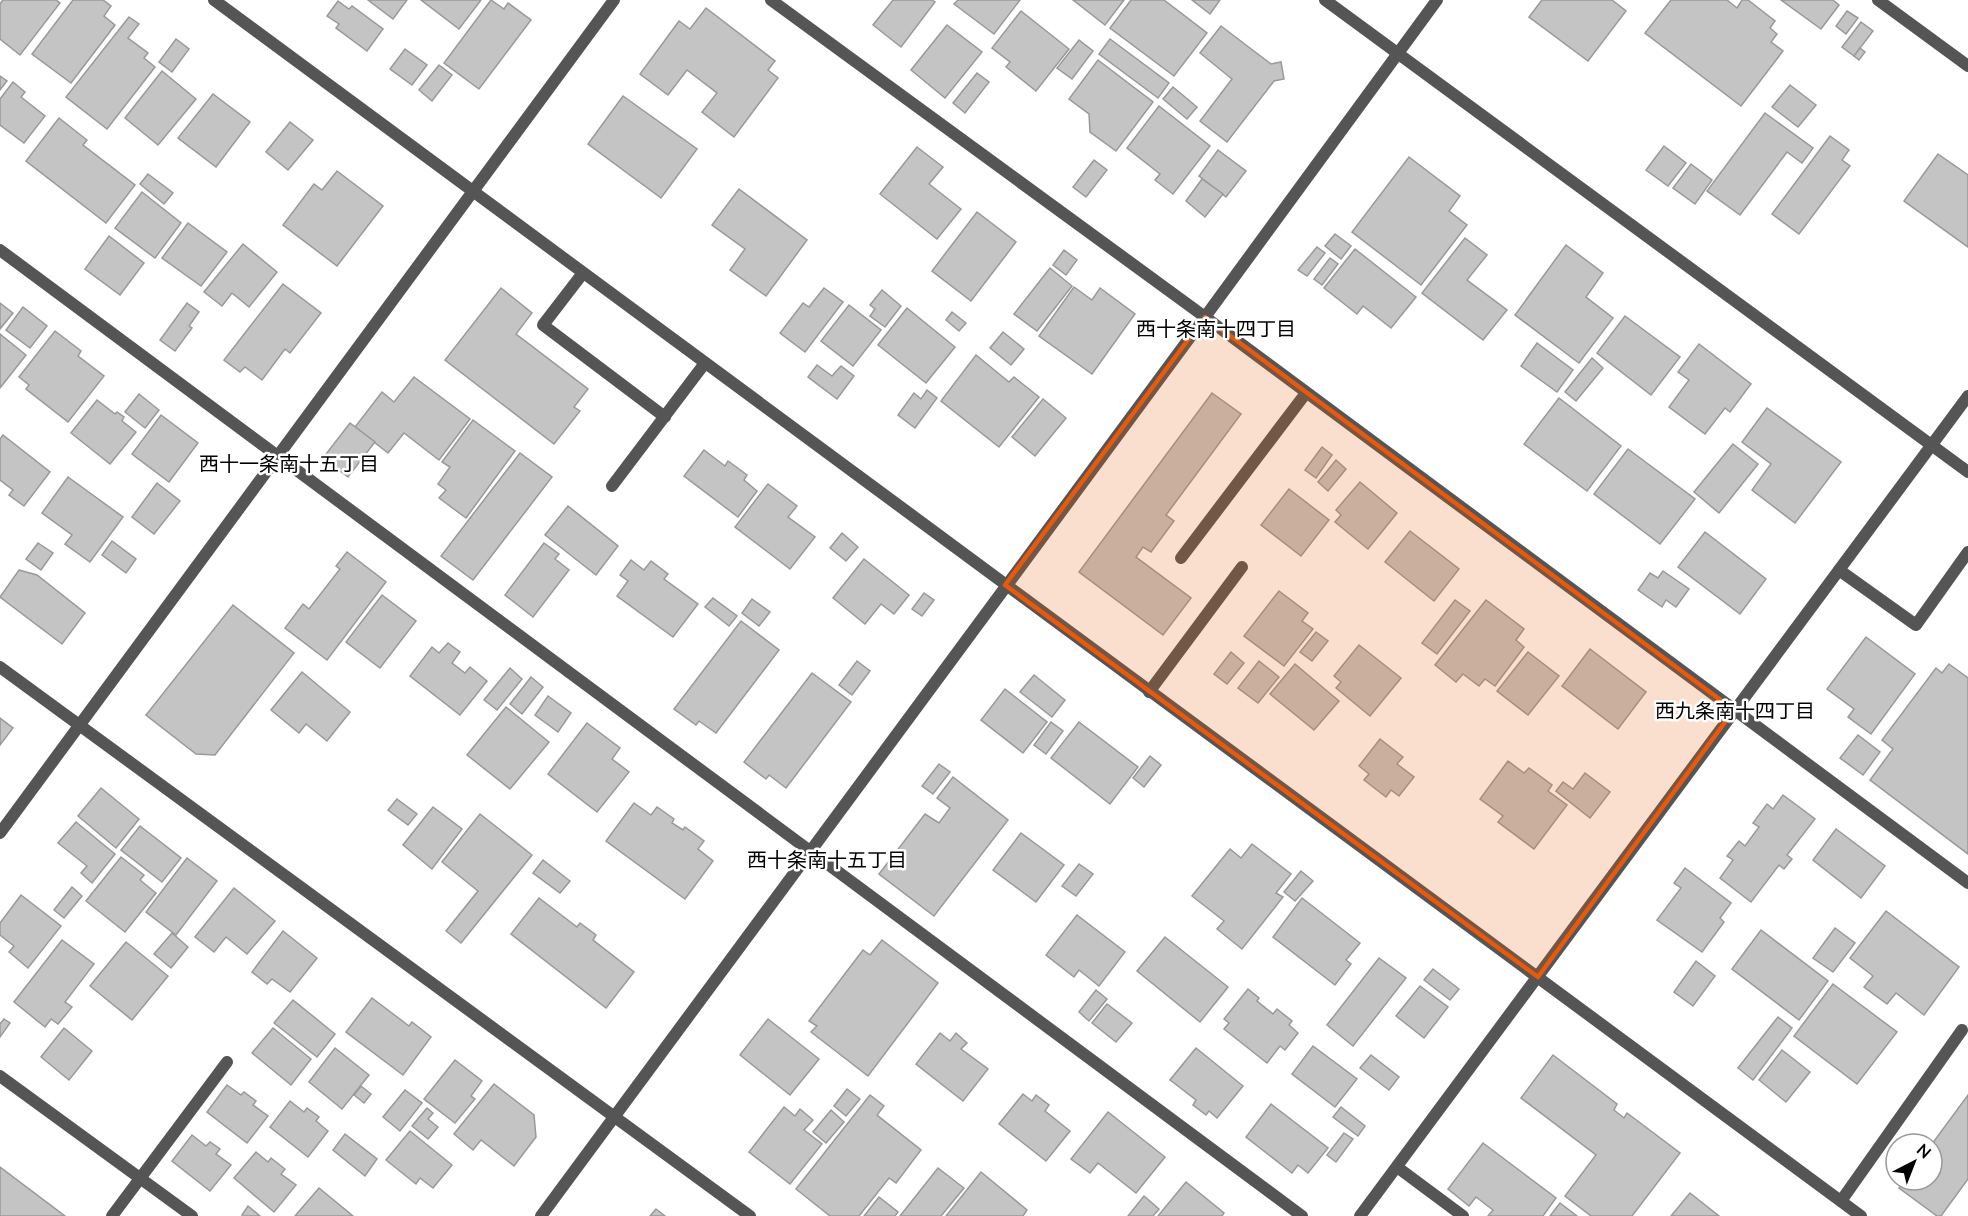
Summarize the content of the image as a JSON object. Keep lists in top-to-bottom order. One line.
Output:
{"districts":["西十条南十四丁目","西十一条南十五丁目","西九条南十四丁目","西十条南十五丁目"],"north":"top right"}
